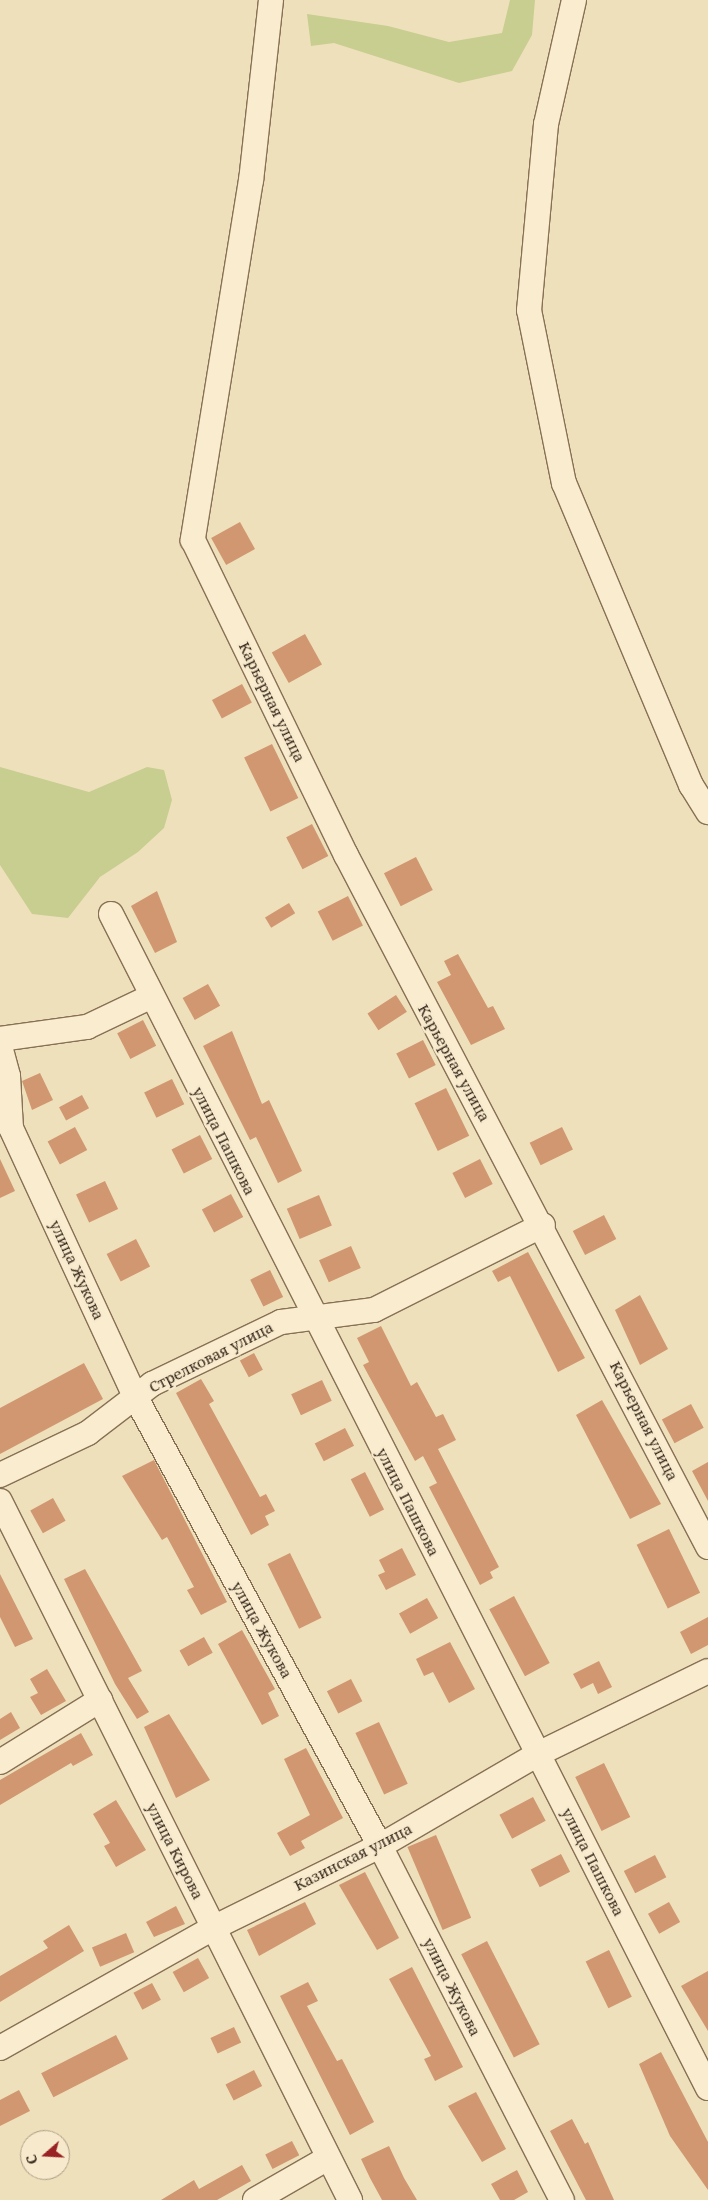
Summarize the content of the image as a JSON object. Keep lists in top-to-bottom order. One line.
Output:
{"streets":{"street":["Карьерная улица","улица Пашкова","улица Жукова","Стрелковая улица","улица Кирова","Казинская улица"]},"crossings":[["Карьерная улица","Стрелковая улица"],["улица Пашкова","Стрелковая улица"],["улица Пашкова","Казинская улица"],["улица Жукова","Стрелковая улица"],["улица Жукова","Казинская улица"],["улица Кирова","Казинская улица"]],"north":"left"}
